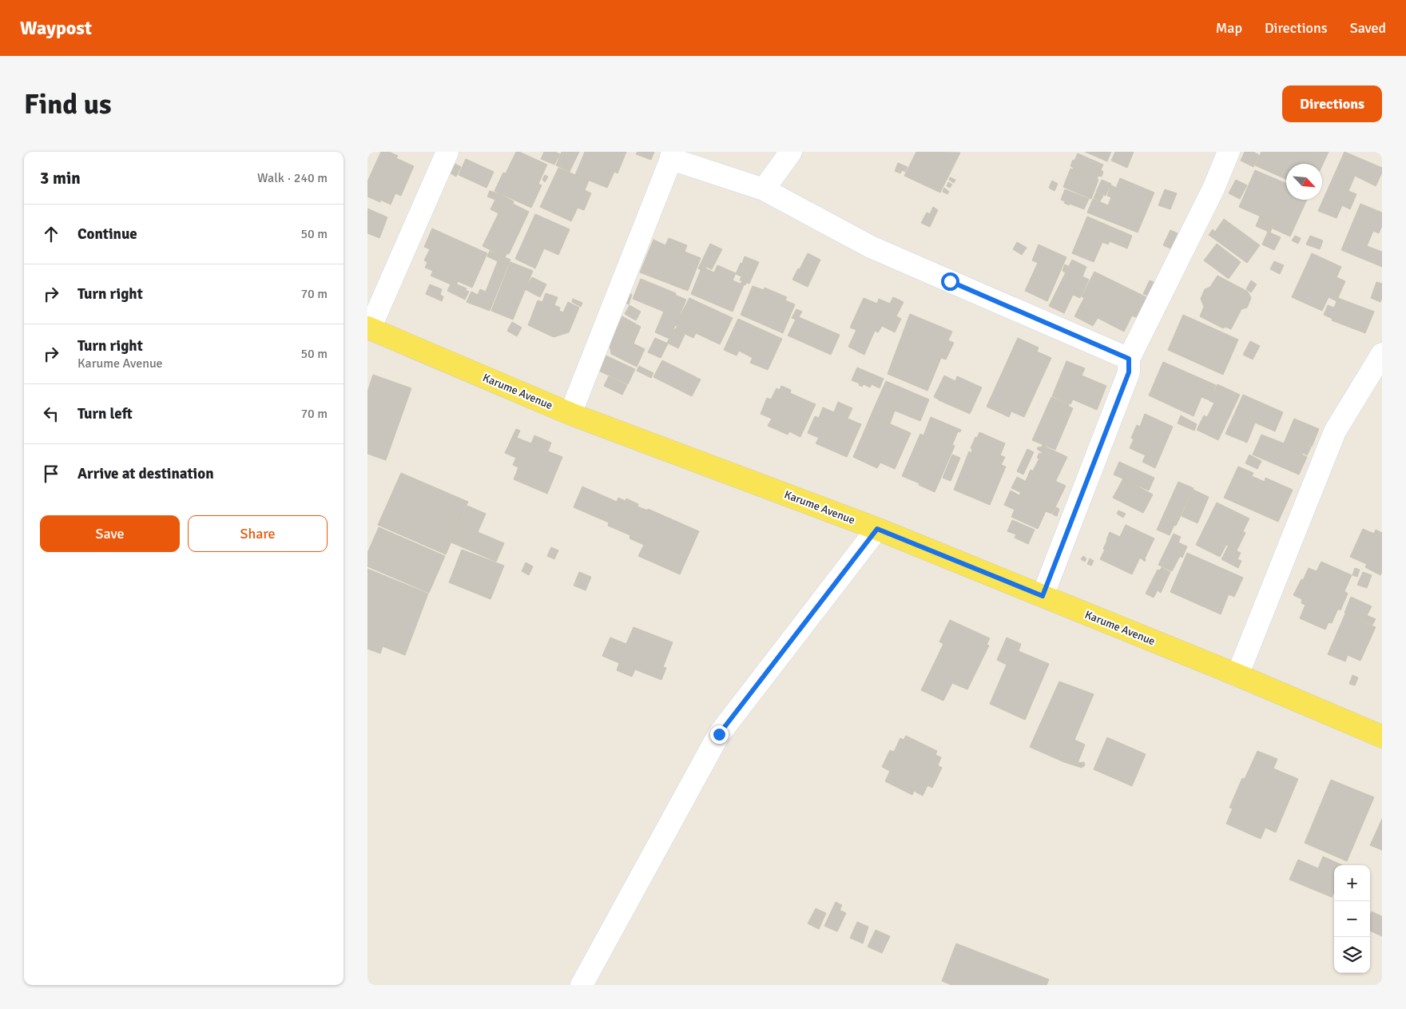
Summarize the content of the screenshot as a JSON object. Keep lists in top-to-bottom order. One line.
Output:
{"streets":{"main road":["Karume Avenue"]},"north":"bottom right","page":{"header":"Waypost","nav":["Map","Directions","Saved"],"buttons":["Directions",["Save","Share"]],"title":"Find us","heading":["3 min","Walk · 240 m"],"list":[["Continue","50 m"],["Turn right","70 m"],["Turn right","Karume Avenue","50 m"],["Turn left","70 m"],"Arrive at destination"],"map_buttons":["+","−"]}}
